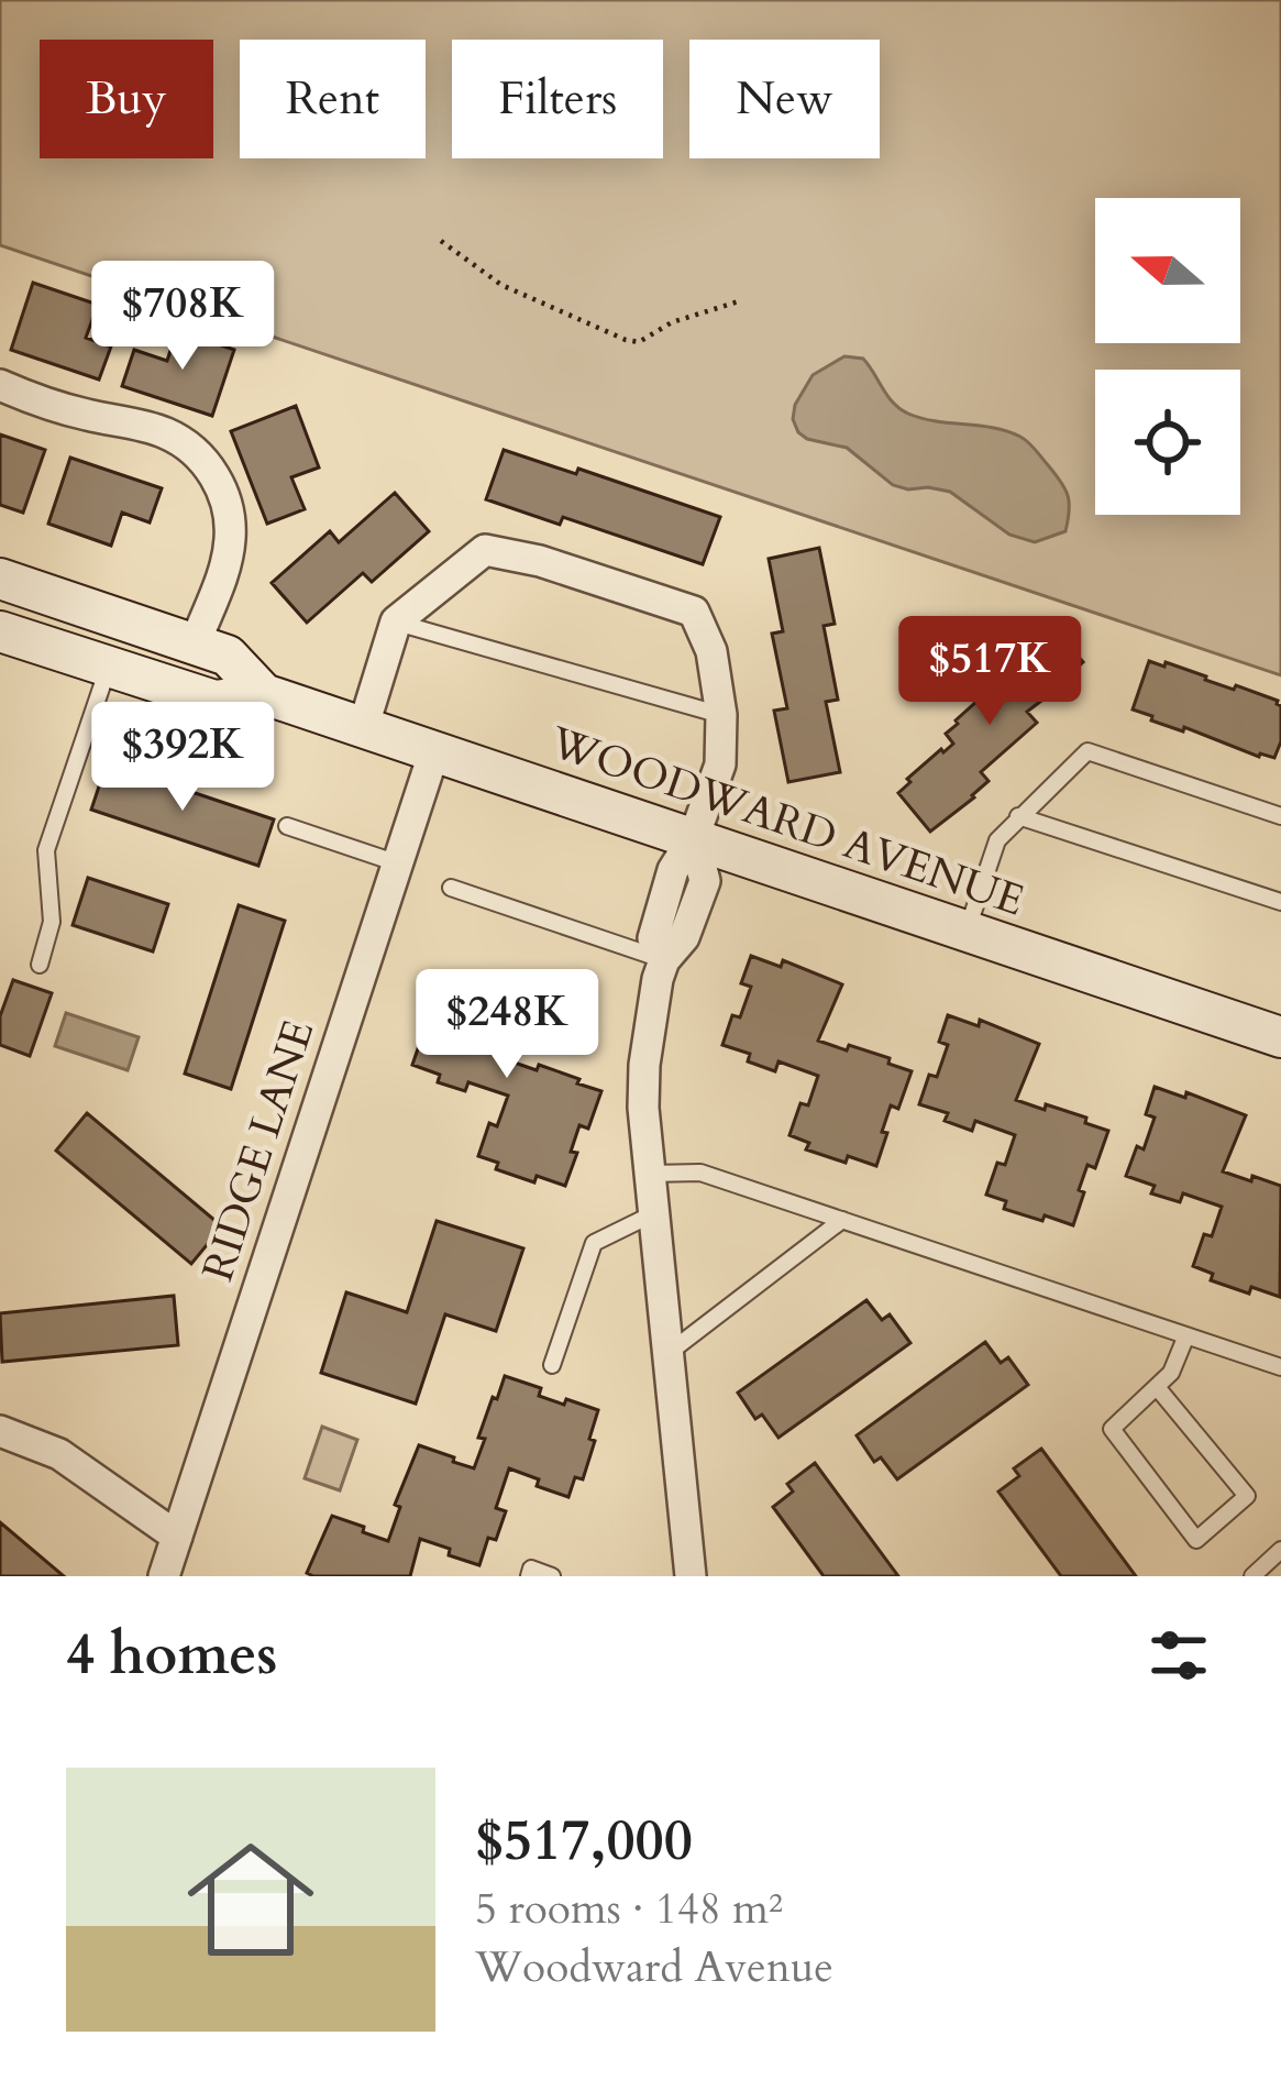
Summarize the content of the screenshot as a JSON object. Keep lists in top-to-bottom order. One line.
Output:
{"streets":{"main road":["WOODWARD AVENUE"],"street":["RIDGE LANE"]},"crossings":[["WOODWARD AVENUE","RIDGE LANE"]],"north":"left","page":{"chip":["Buy","Rent","Filters","New"],"price":["$708K","$517K","$392K","$248K"],"heading":"4 homes","list":[{"name":"$517,000","note":"5 rooms · 148 m² · Woodward Avenue"}]}}
